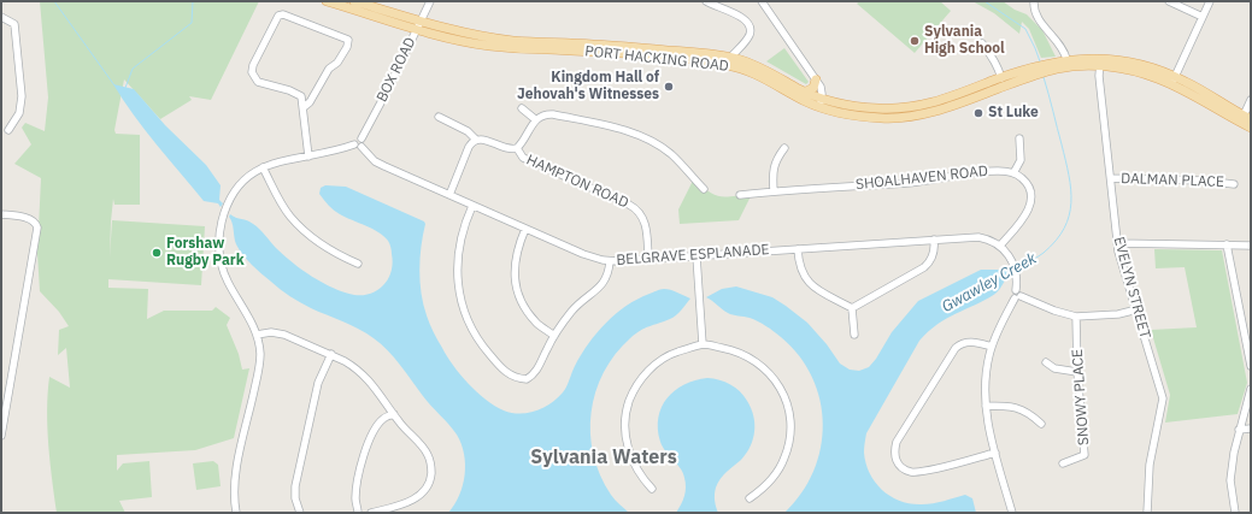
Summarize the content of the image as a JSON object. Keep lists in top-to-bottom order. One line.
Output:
{"streets":{"main road":["PORT HACKING ROAD"],"street":["BOX ROAD","SHOALHAVEN ROAD","DALMAN PLACE","HAMPTON ROAD","BELGRAVE ESPLANADE","EVELYN STREET","SNOWY PLACE"]},"crossings":[["PORT HACKING ROAD","BOX ROAD"],["PORT HACKING ROAD","EVELYN STREET"],["BOX ROAD","BELGRAVE ESPLANADE"],["DALMAN PLACE","EVELYN STREET"],["HAMPTON ROAD","BELGRAVE ESPLANADE"]],"districts":["Sylvania Waters"],"water":["Gwawley Creek"],"places":["Sylvania High School","Kingdom Hall of Jehovah's Witnesses","St Luke","Forshaw Rugby Park"]}
